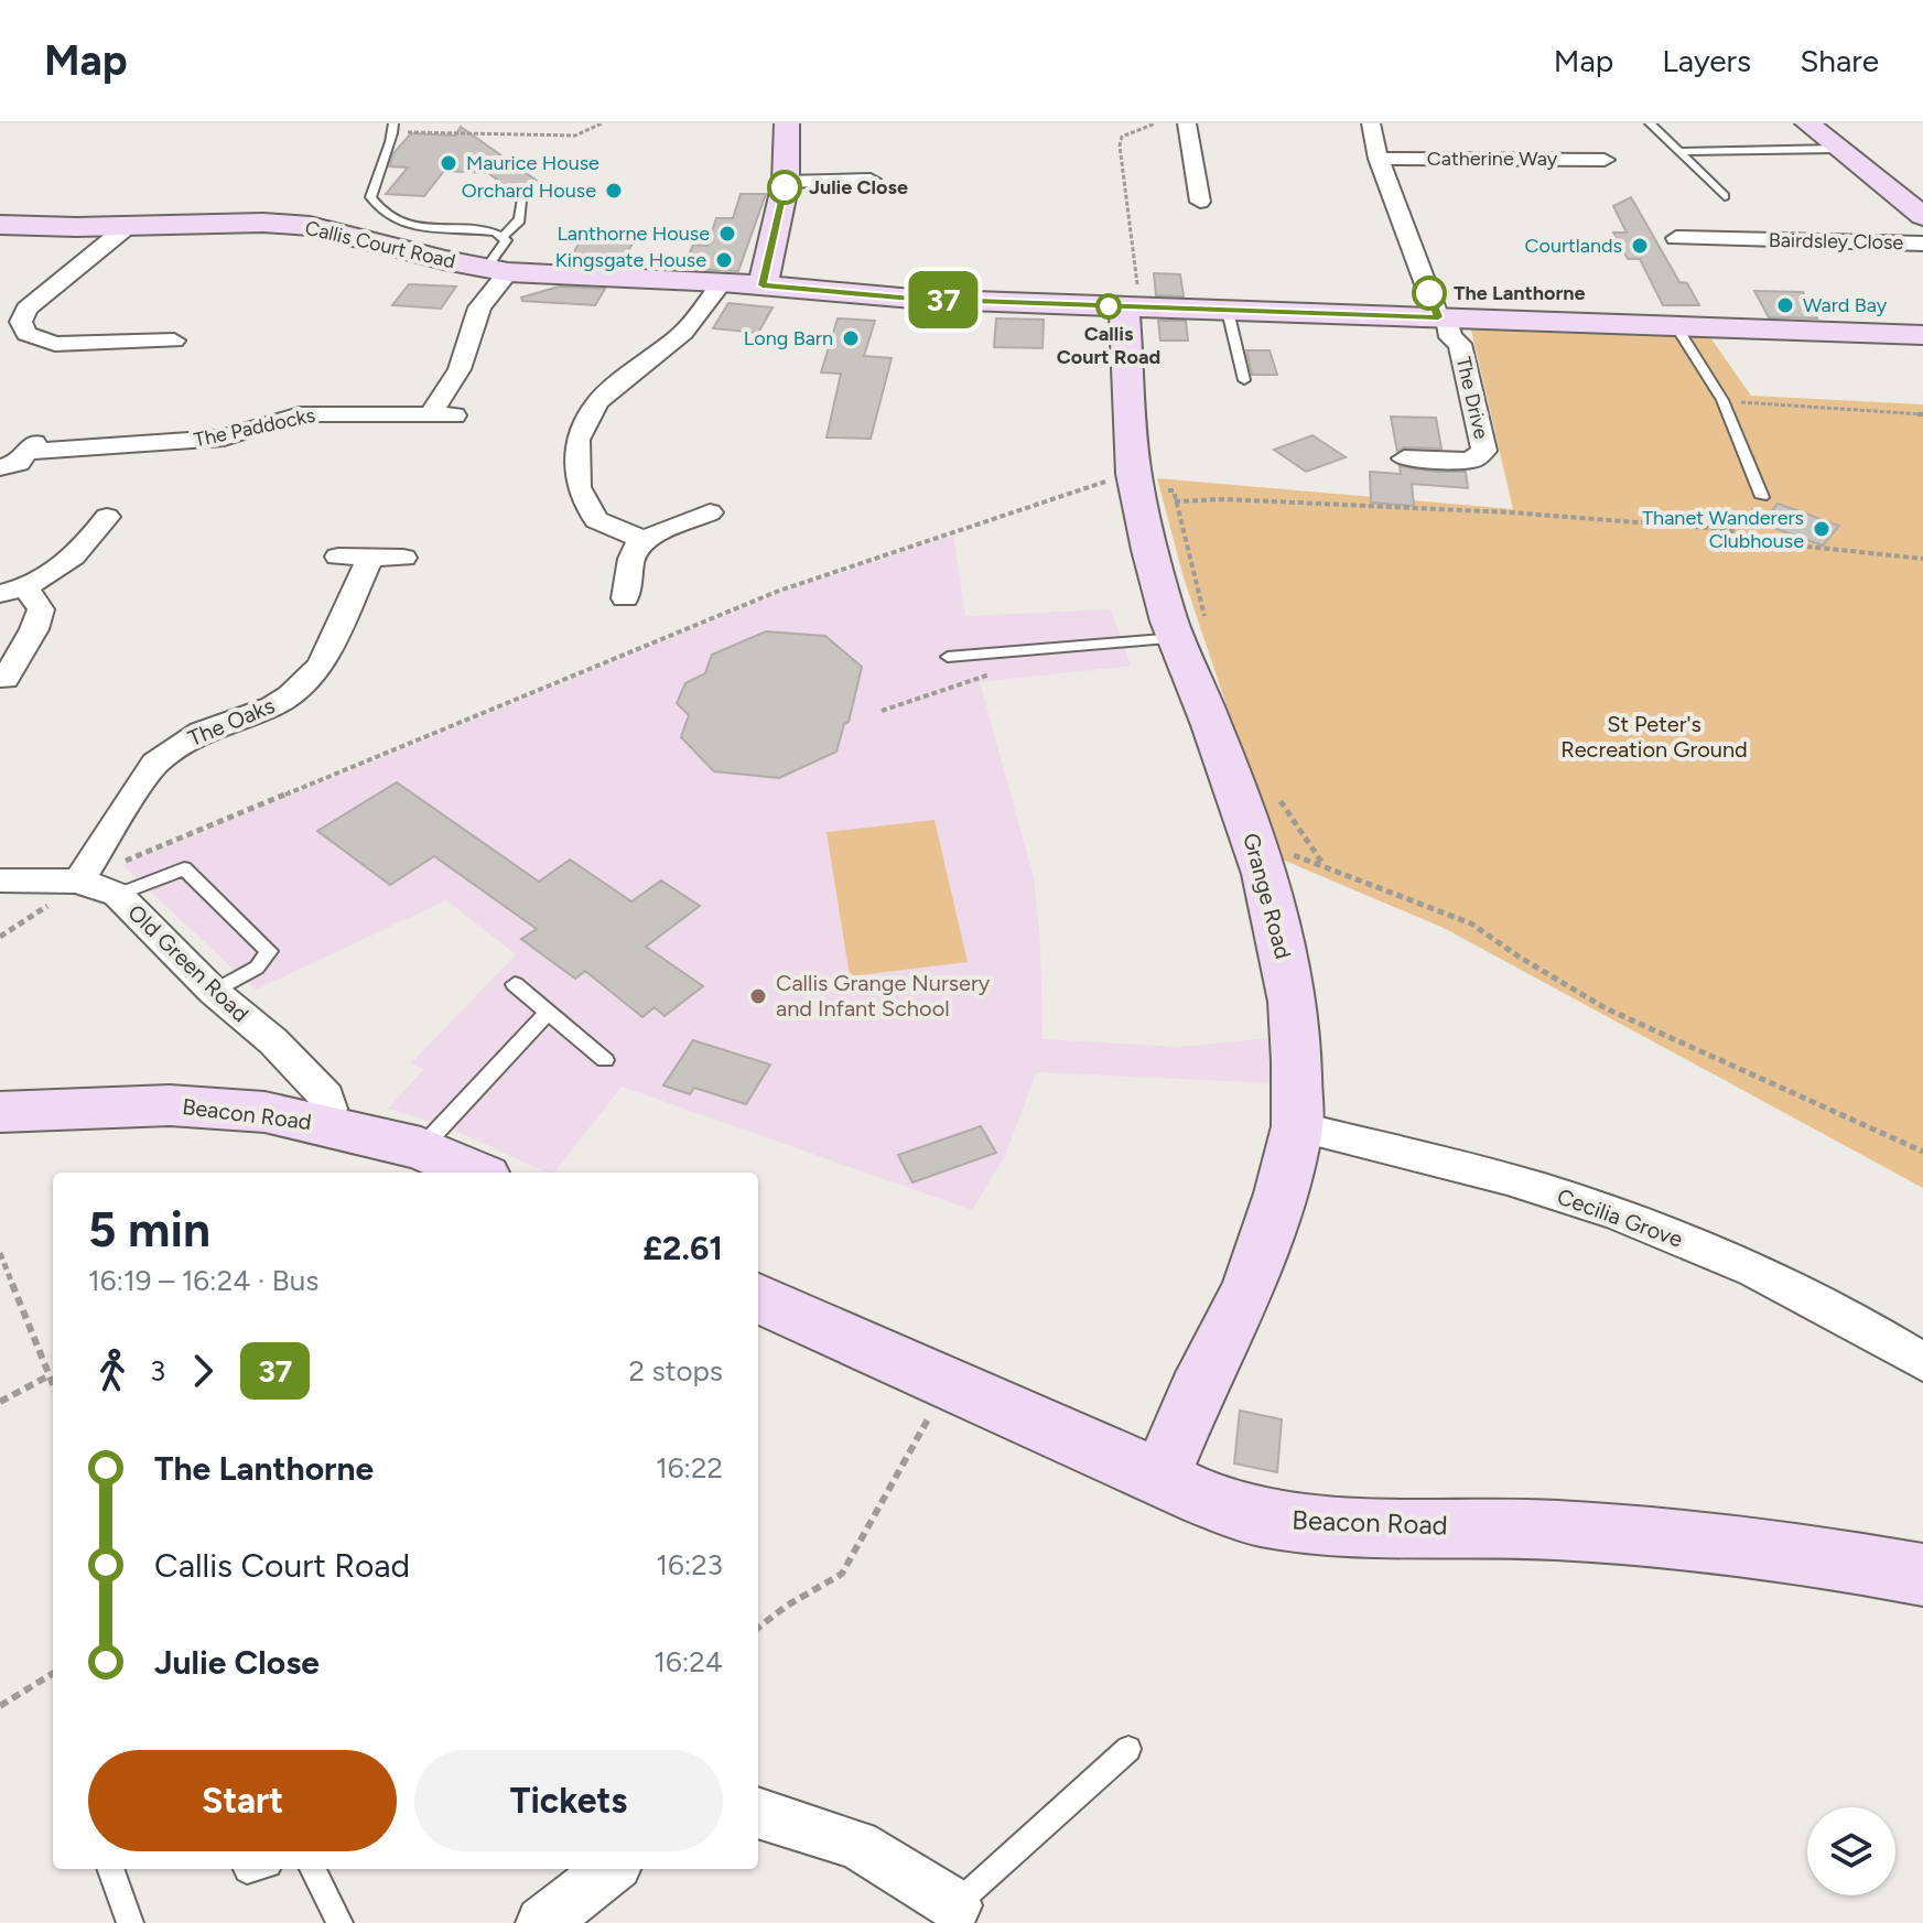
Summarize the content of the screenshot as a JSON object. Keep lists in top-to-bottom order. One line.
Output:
{"streets":{"street":["Catherine Way","Bairdsley Close","Callis Court Road","The Drive","The Paddocks","The Oaks","Grange Road","Old Green Road","Beacon Road","Cecilia Grove"]},"crossings":[["Callis Court Road","The Drive"],["Callis Court Road","The Paddocks"],["Callis Court Road","Grange Road"],["The Oaks","Old Green Road"],["Grange Road","Beacon Road"],["Grange Road","Cecilia Grove"],["Old Green Road","Beacon Road"]],"parks":["St Peter's Recreation Ground"],"places":["Maurice House","Julie Close","Orchard House","Lanthorne House","Courtlands","Kingsgate House","The Lanthorne","Ward Bay","Callis Court Road","Long Barn","Thanet Wanderers Clubhouse","Callis Grange Nursery and Infant School"],"lines":["bus line 37"],"page":{"header":"Map","nav":["Map","Layers","Share"],"on_map":"37","heading":["5 min","16:19 – 16:24 · Bus","£2.61"],"legs":["3","37","2 stops"],"list":[{"name":"The Lanthorne","value":"16:22"},{"name":"Callis Court Road","value":"16:23"},{"name":"Julie Close","value":"16:24"}],"buttons":["Start","Tickets"]}}
